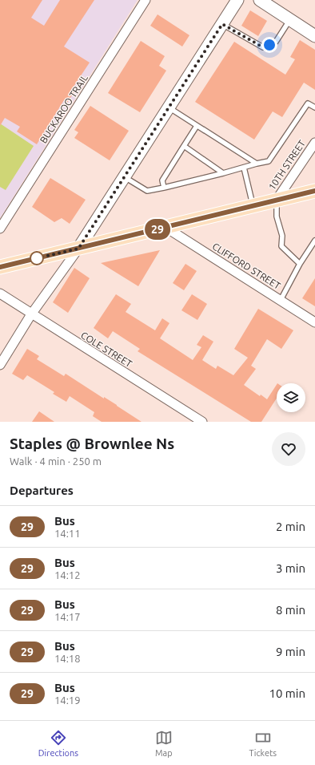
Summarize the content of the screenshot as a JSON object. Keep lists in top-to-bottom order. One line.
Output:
{"streets":{"street":["BUCKAROO TRAIL","10TH STREET","CLIFFORD STREET","COLE STREET"]},"lines":["bus line 29"],"page":{"on_map":"29","heading":[["Staples @ Brownlee Ns","Walk · 4 min · 250 m"],"Departures"],"list":[{"mark":"29","name":"Bus","note":"14:11","value":"2 min"},{"mark":"29","name":"Bus","note":"14:12","value":"3 min"},{"mark":"29","name":"Bus","note":"14:17","value":"8 min"},{"mark":"29","name":"Bus","note":"14:18","value":"9 min"},{"mark":"29","name":"Bus","note":"14:19","value":"10 min"}],"tabs":["Directions","Map","Tickets"]}}
